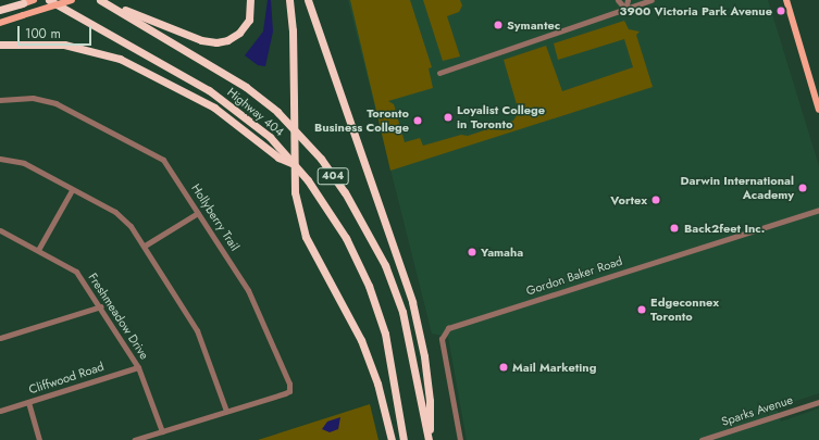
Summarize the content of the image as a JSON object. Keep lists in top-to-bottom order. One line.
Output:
{"streets":{"highway":["Highway 404","404"],"street":["Hollyberry Trail","Gordon Baker Road","Freshmeadow Drive","Cliffwood Road","Sparks Avenue"]},"crossings":[["Hollyberry Trail","Freshmeadow Drive"],["Freshmeadow Drive","Cliffwood Road"]],"places":["3900 Victoria Park Avenue","Symantec","Loyalist College in Toronto","Toronto Business College","Darwin International Academy","Vortex","Back2feet Inc.","Yamaha","Edgeconnex Toronto","Mail Marketing"],"scale_bar":"100 m"}
